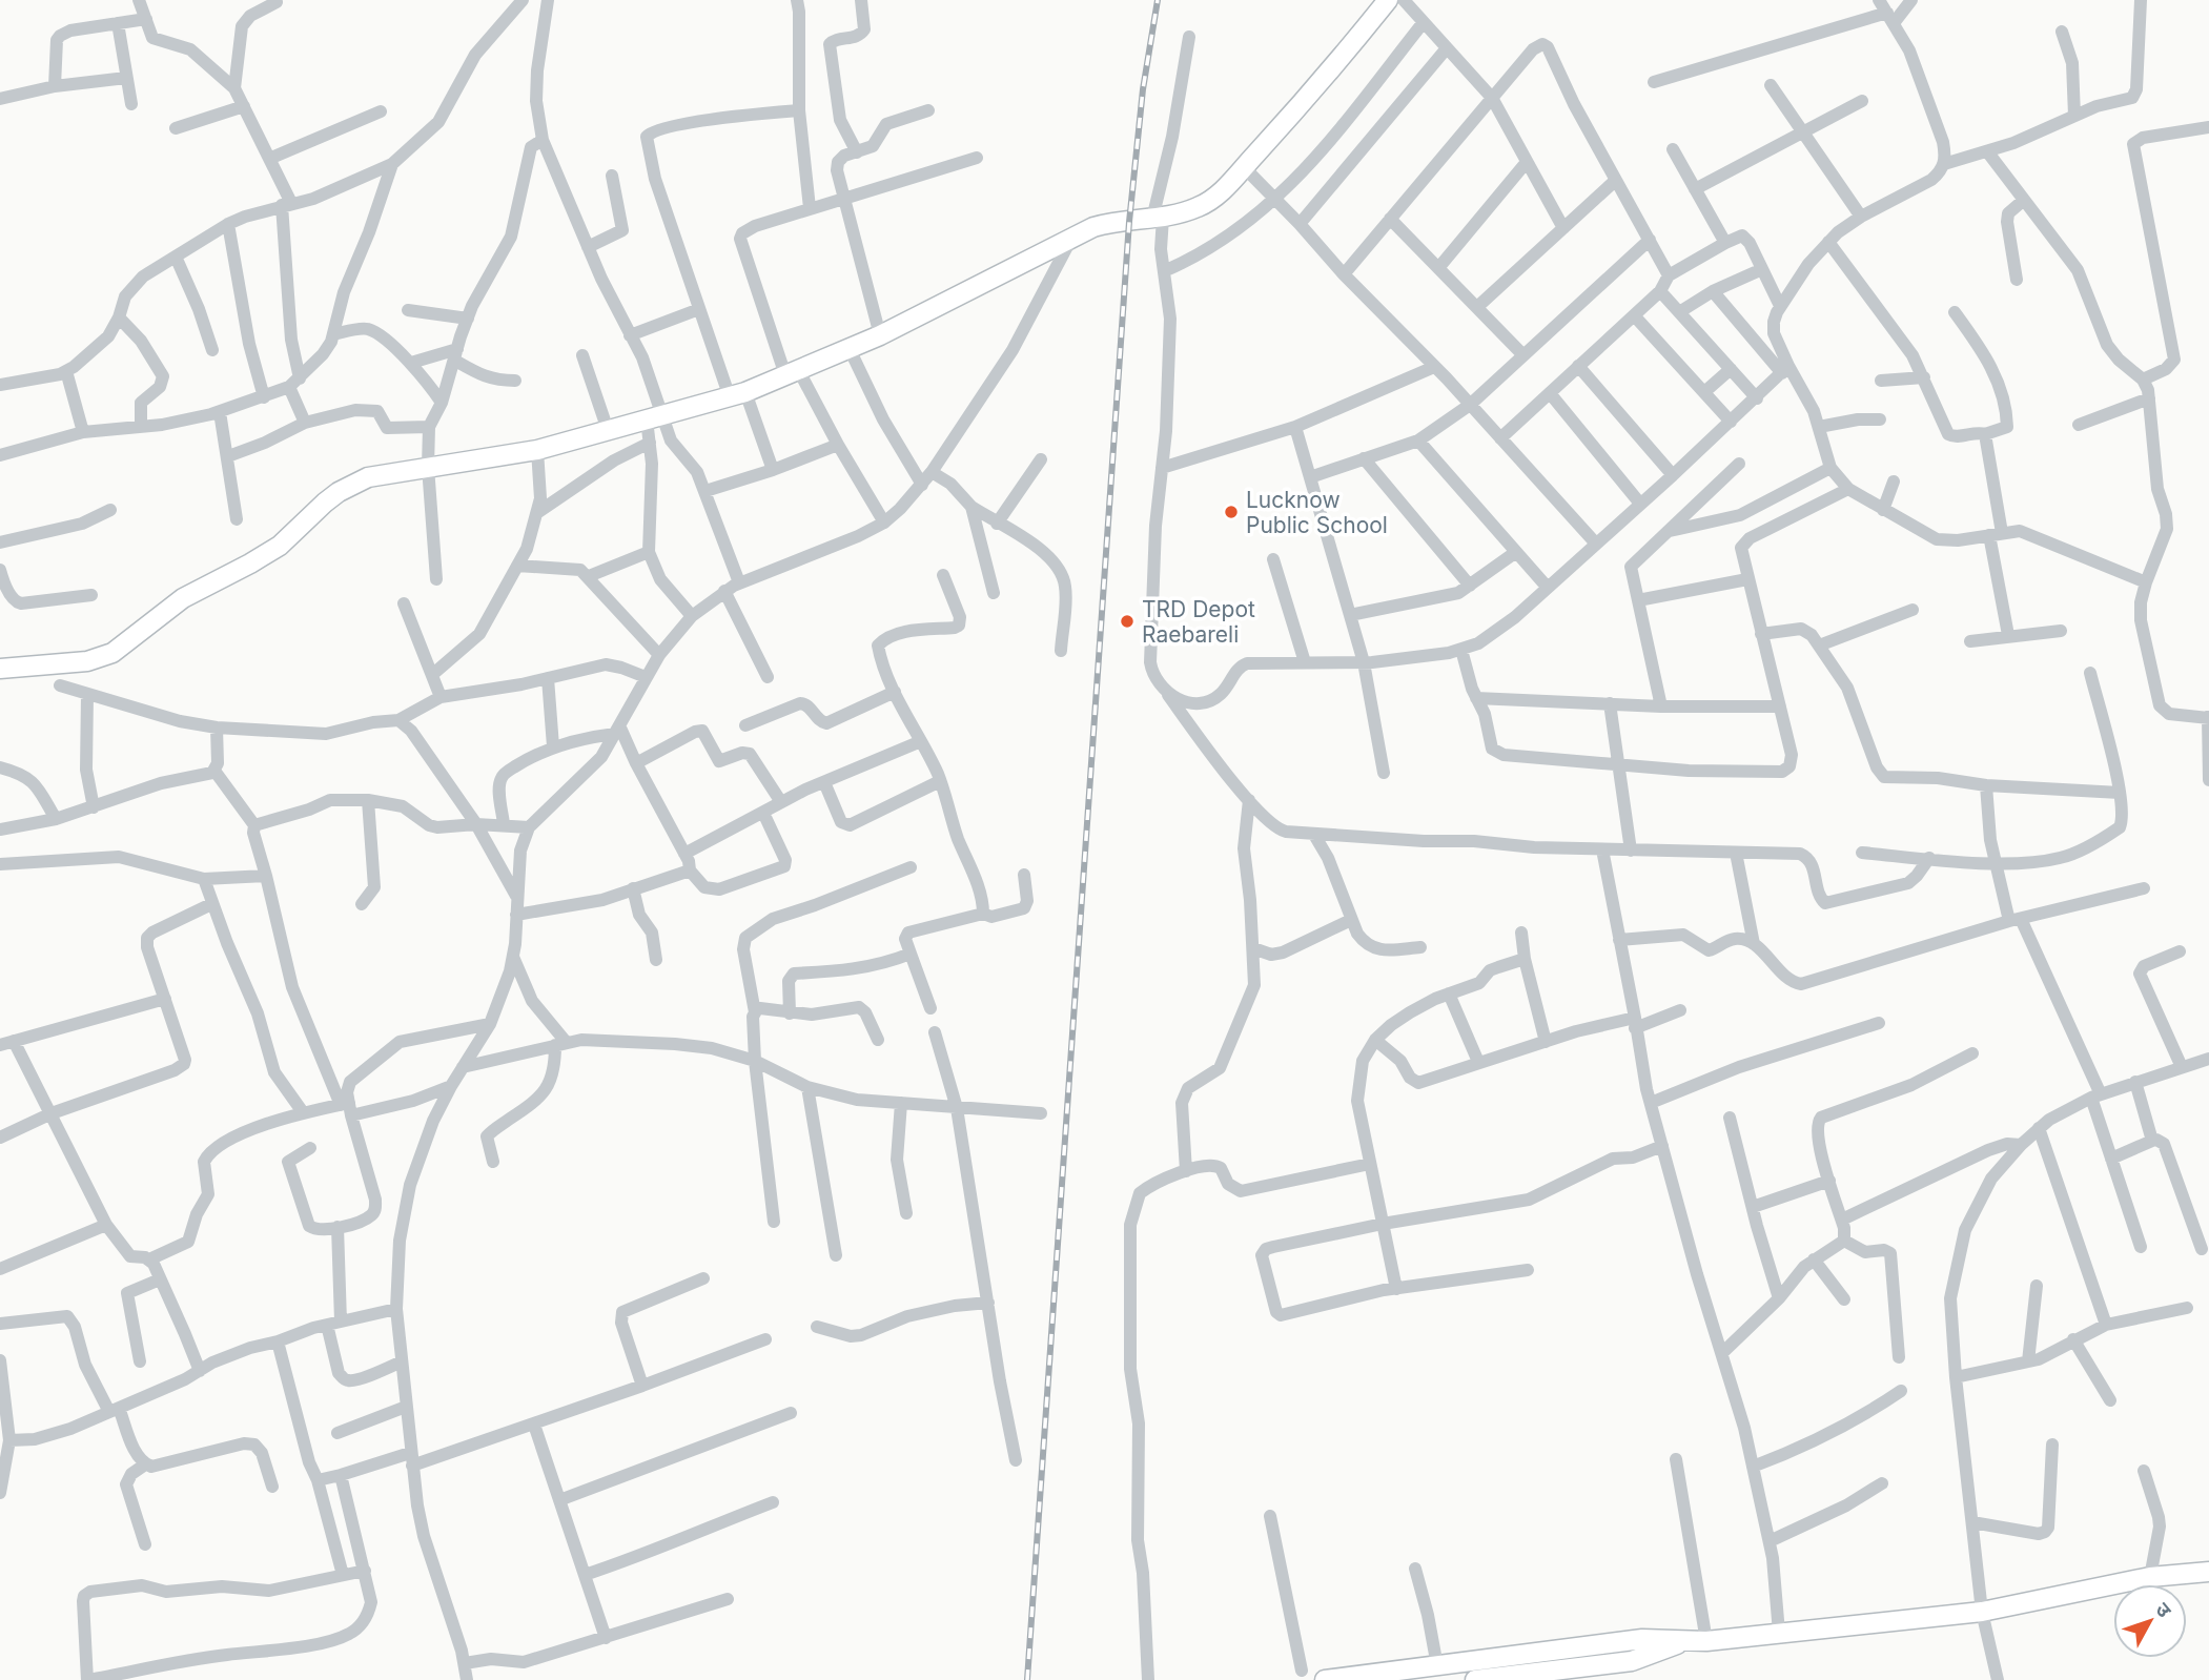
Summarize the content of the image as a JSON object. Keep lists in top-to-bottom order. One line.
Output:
{"places":["Lucknow Public School","TRD Depot Raebareli"],"north":"top right"}
